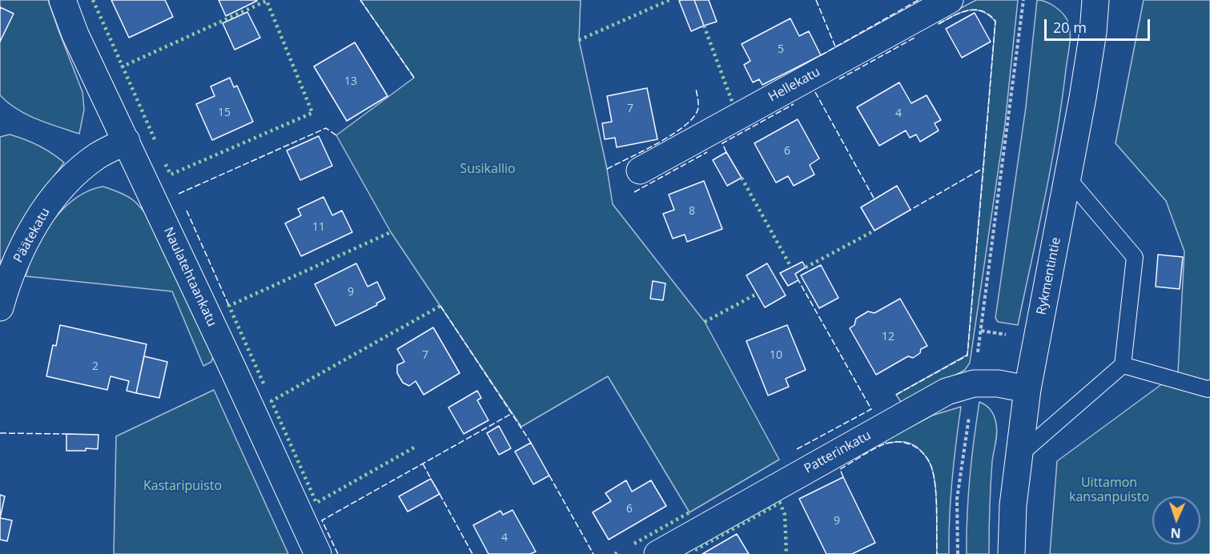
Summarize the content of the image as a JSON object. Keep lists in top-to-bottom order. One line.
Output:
{"streets":{"street":["Hellekatu","Päätekatu","Rykmentintie","Naulatehtaankatu","Patterinkatu"]},"crossings":[["Päätekatu","Naulatehtaankatu"],["Rykmentintie","Patterinkatu"]],"parks":["Susikallio","Uittamon kansanpuisto","Kastaripuisto"],"house_numbers":["5","13","7","15","4","6","8","11","9","12","7","10","2","6","9","4"],"scale_bar":"20 m","north":"bottom"}
